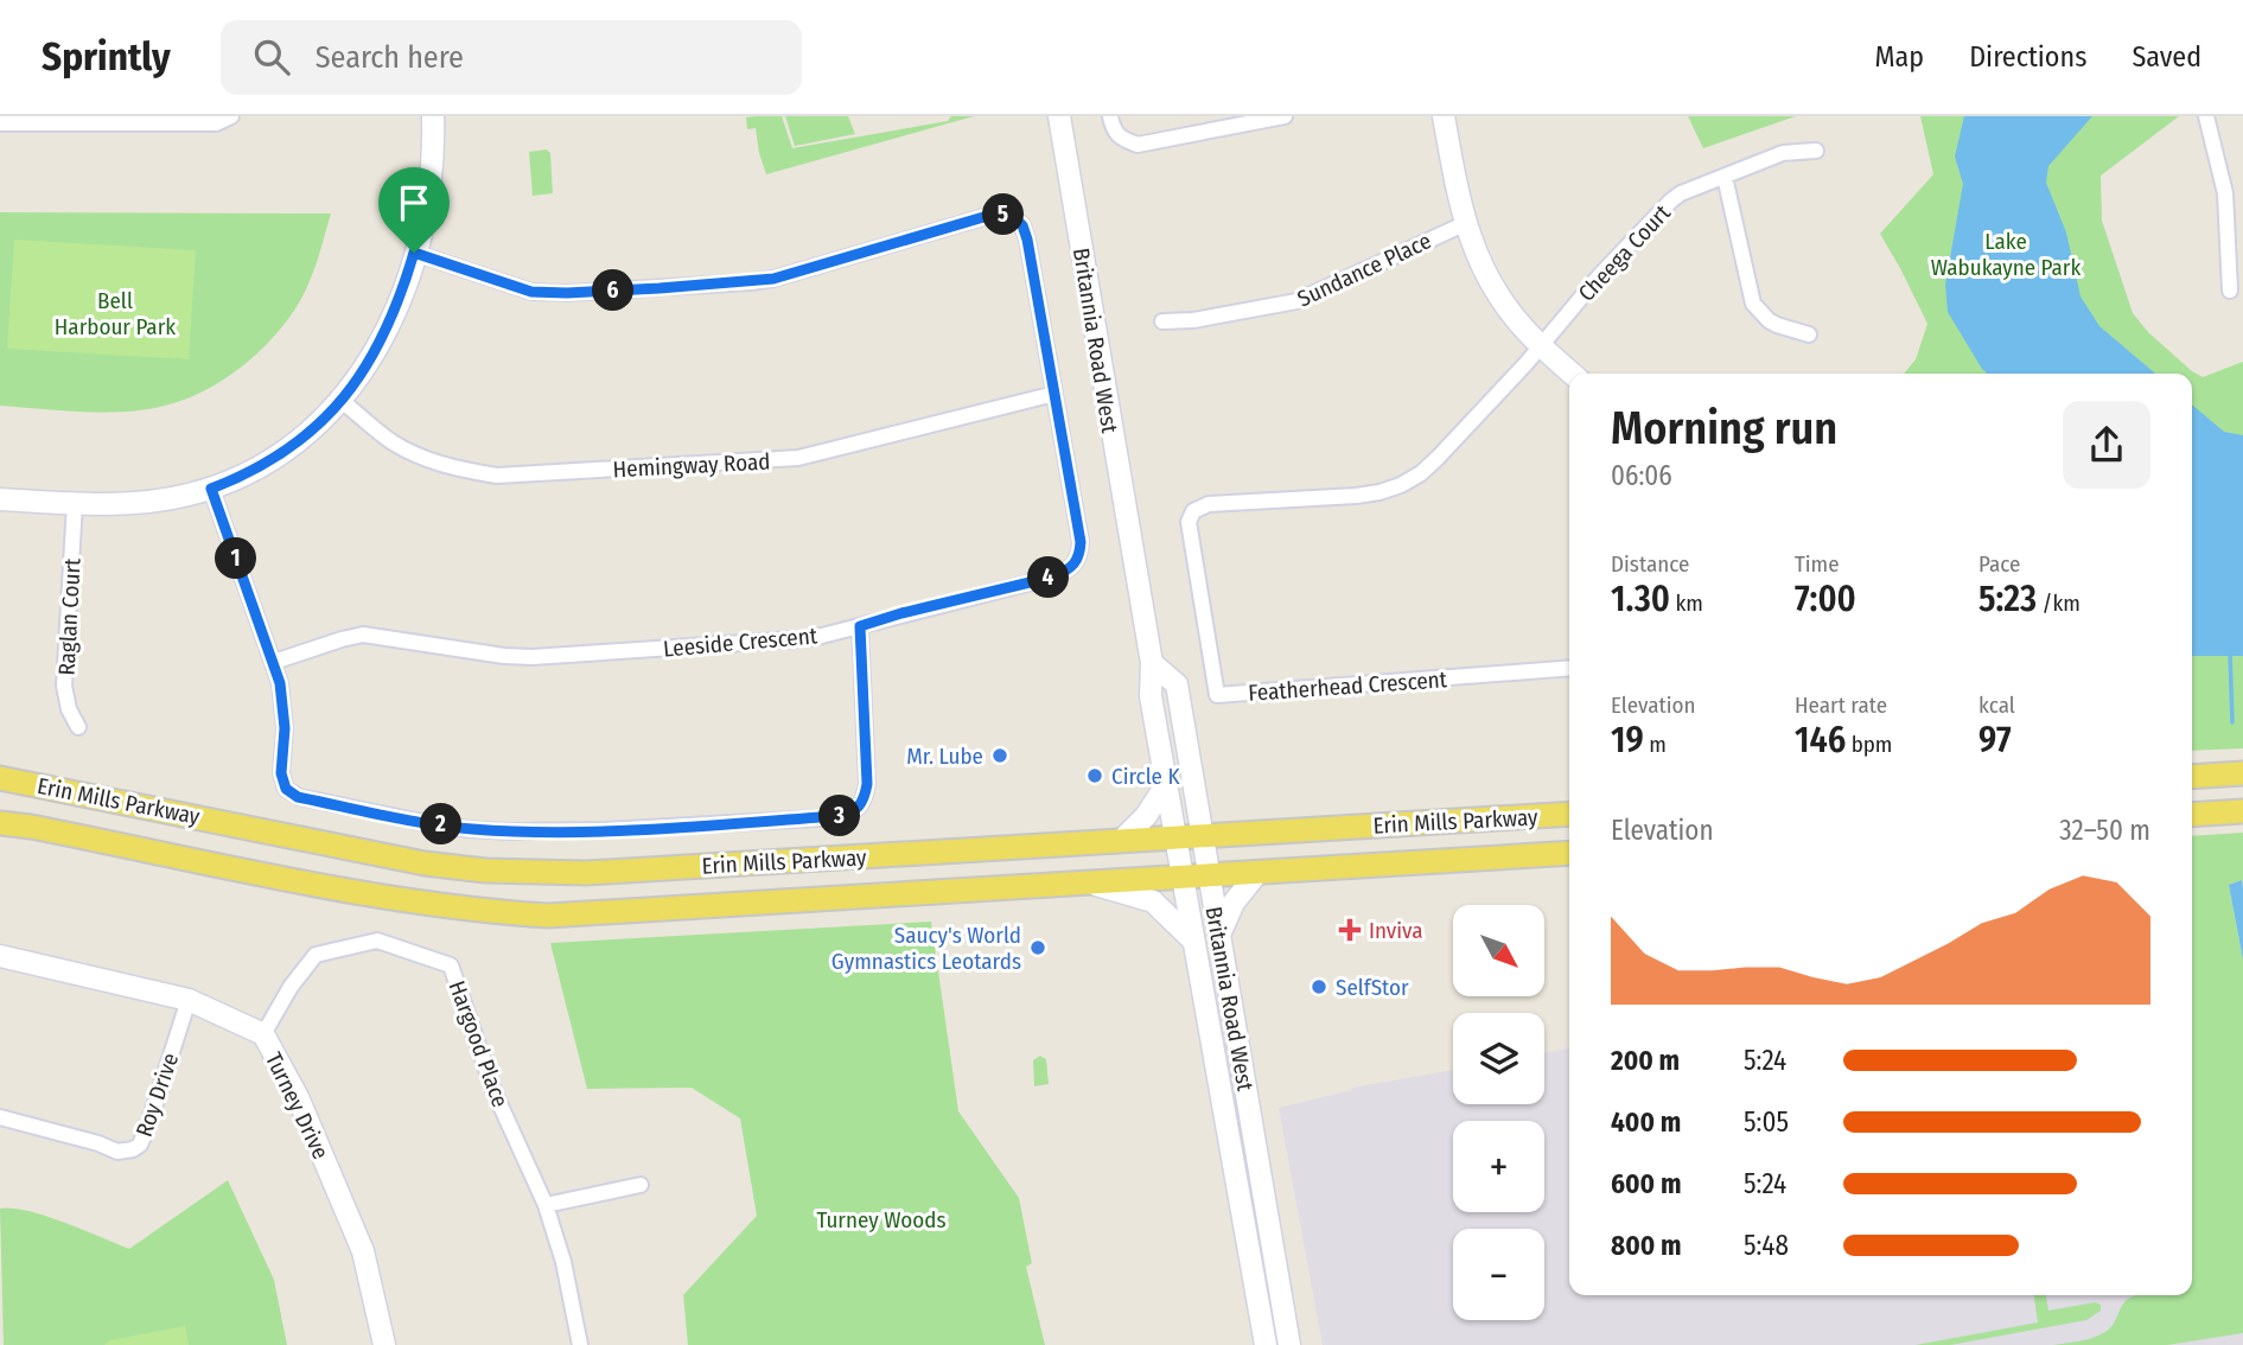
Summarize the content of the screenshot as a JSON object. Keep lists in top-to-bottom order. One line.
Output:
{"streets":{"main road":["Britannia Road West","Erin Mills Parkway","Turney Drive"],"street":["Cheega Court","Sundance Place","Hemingway Road","Raglan Court","Leeside Crescent","Featherhead Crescent","Hargood Place","Roy Drive"]},"crossings":[["Cheega Court","Featherhead Crescent"],["Britannia Road West","Erin Mills Parkway"],["Hemingway Road","Leeside Crescent"],["Hargood Place","Turney Drive"],["Roy Drive","Turney Drive"]],"parks":["Lake Wabukayne Park","Bell Harbour Park","Turney Woods"],"places":{"other":["Mr. Lube","Circle K","Saucy's World Gymnastics Leotards","SelfStor"],"health":["Inviva"]},"north":"bottom right","page":{"header":"Sprintly","search":"Search here","nav":["Map","Directions","Saved"],"pins":["5","6","1","4","3","2"],"heading":["Morning run","06:06"],"stats":[["Distance","1.30 km"],["Time","7:00"],["Pace","5:23 /km"],["Elevation","19 m"],["Heart rate","146 bpm"],["kcal","97"]],"chart":["Elevation","32–50 m"],"map_buttons":["+","−"],"list":[{"name":"200 m","note":"5:24"},{"name":"400 m","note":"5:05"},{"name":"600 m","note":"5:24"},{"name":"800 m","note":"5:48"}]}}
